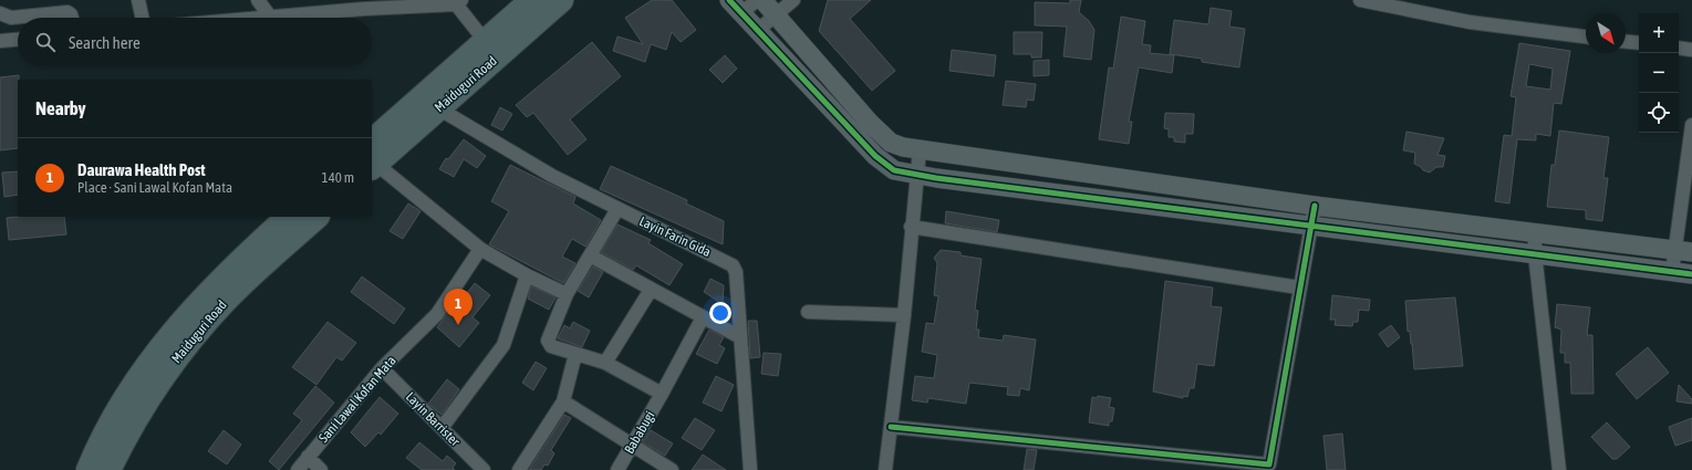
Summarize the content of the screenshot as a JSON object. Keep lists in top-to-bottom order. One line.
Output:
{"streets":{"highway":["Maiduguri Road"],"street":["Layin Farin Gida","Sani Lawal Kofan Mata","Layin Barrister","Bababugi"]},"crossings":[["Maiduguri Road","Layin Farin Gida"],["Sani Lawal Kofan Mata","Layin Barrister"]],"north":"bottom right","page":{"map_buttons":["+","−"],"search":"Search here","heading":"Nearby","list":[{"mark":"1","name":"Daurawa Health Post","note":"Place · Sani Lawal Kofan Mata","value":"140 m"}],"pins":"1"}}
